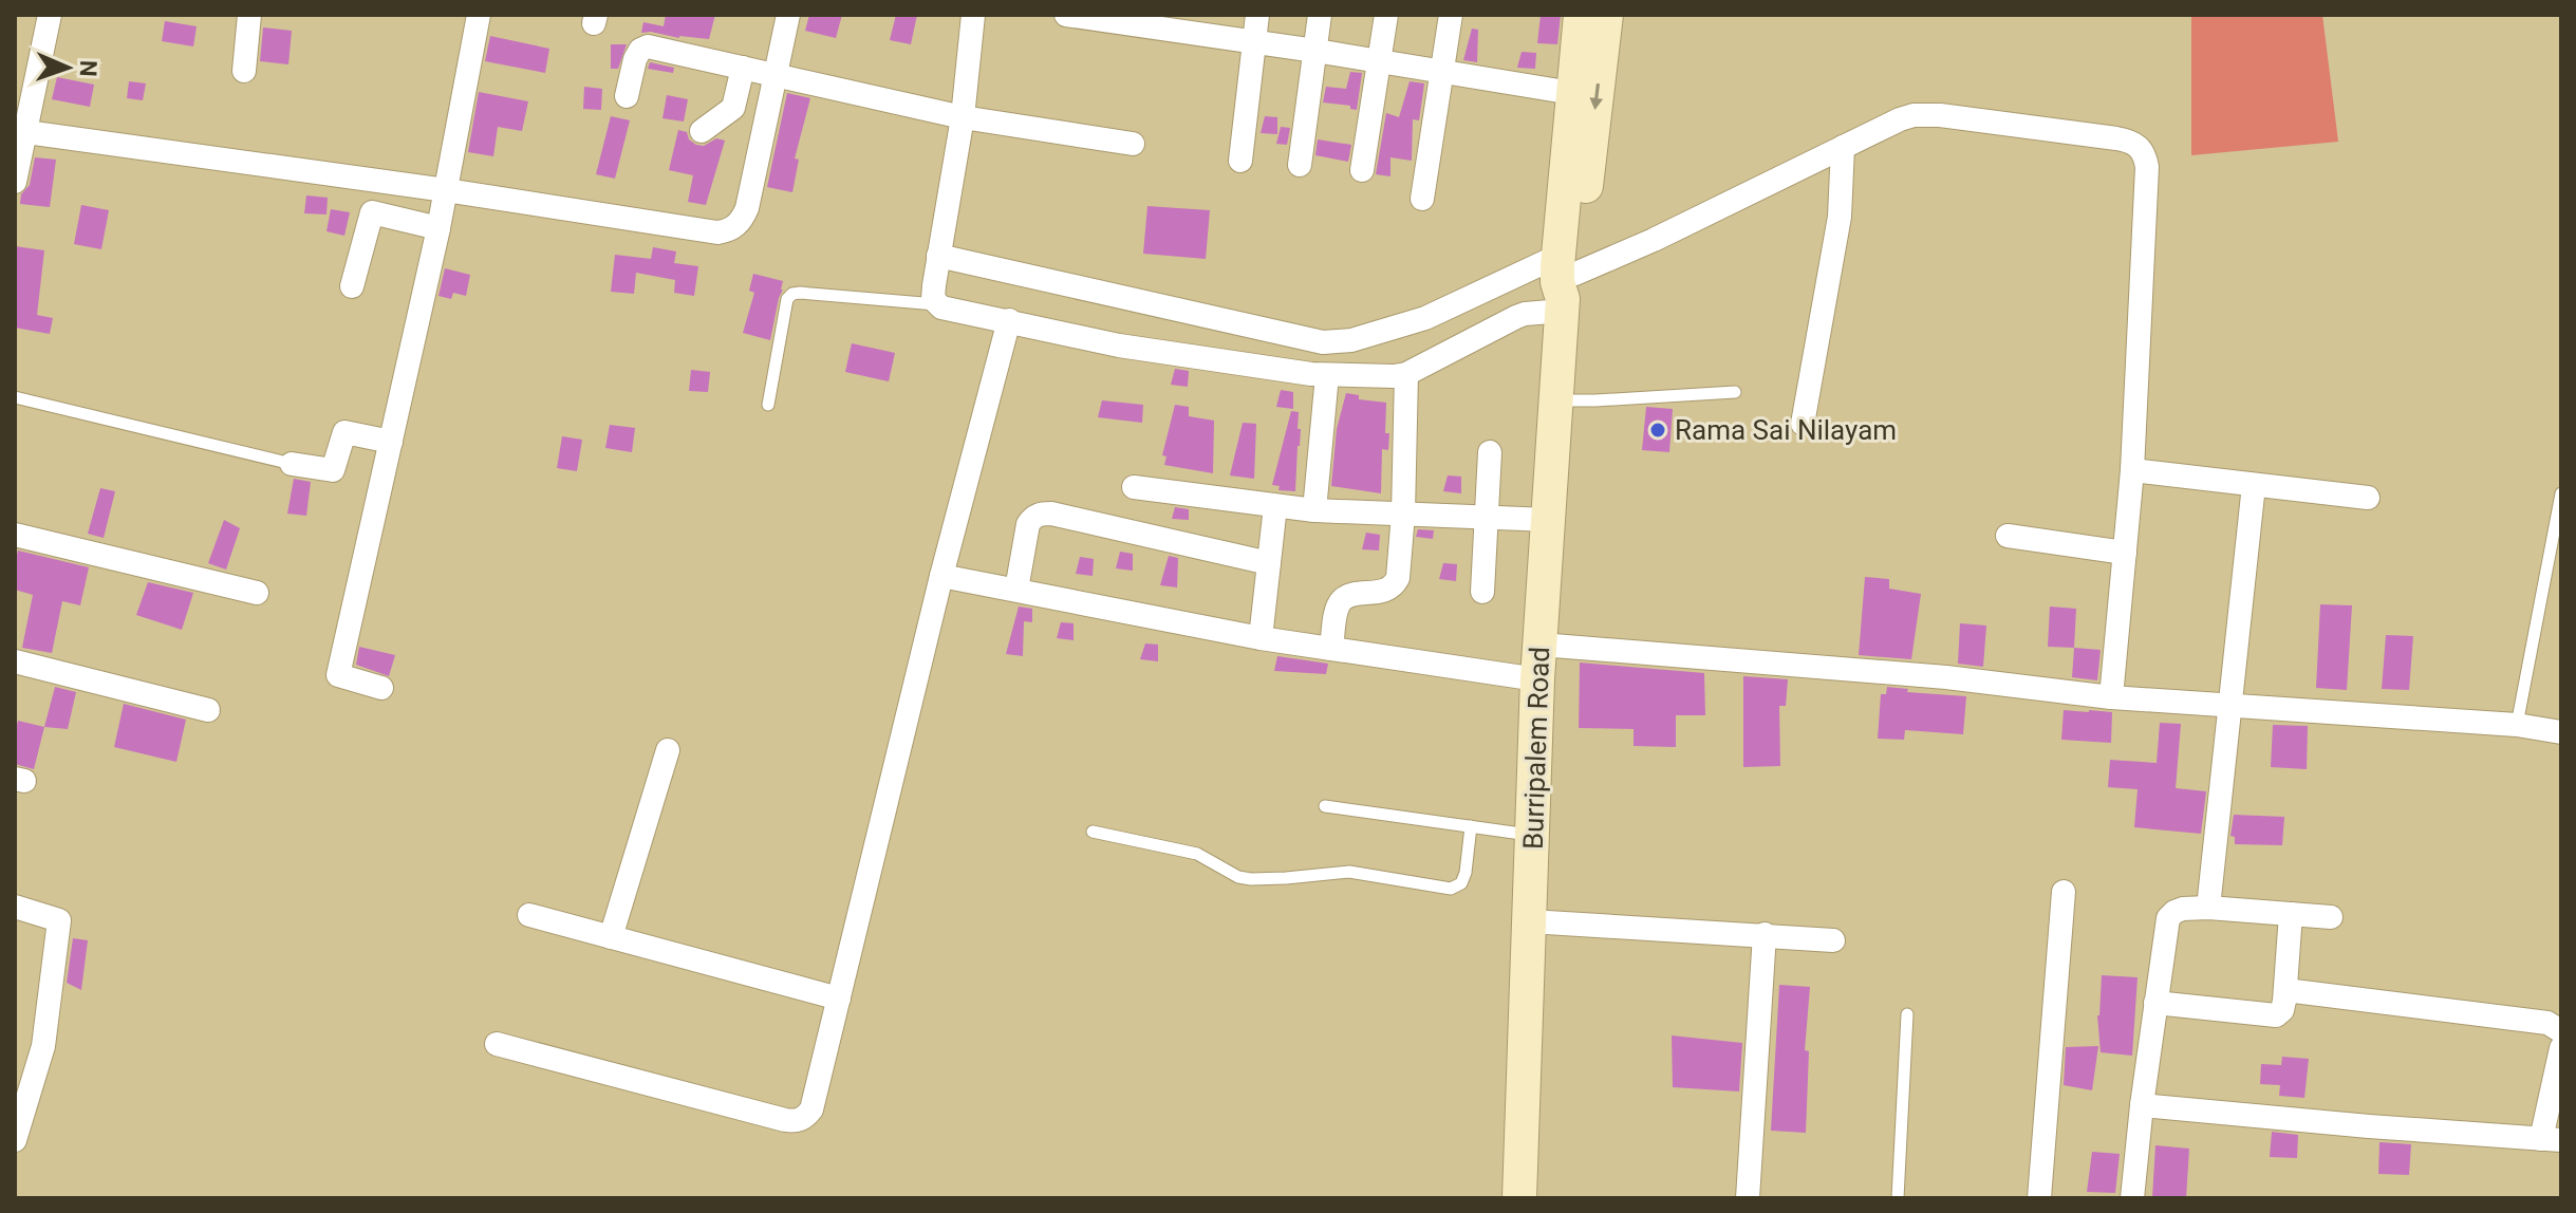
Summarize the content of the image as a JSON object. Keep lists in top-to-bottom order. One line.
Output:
{"streets":{"main road":["Burripalem Road"]},"places":["Rama Sai Nilayam"],"north":"right"}
